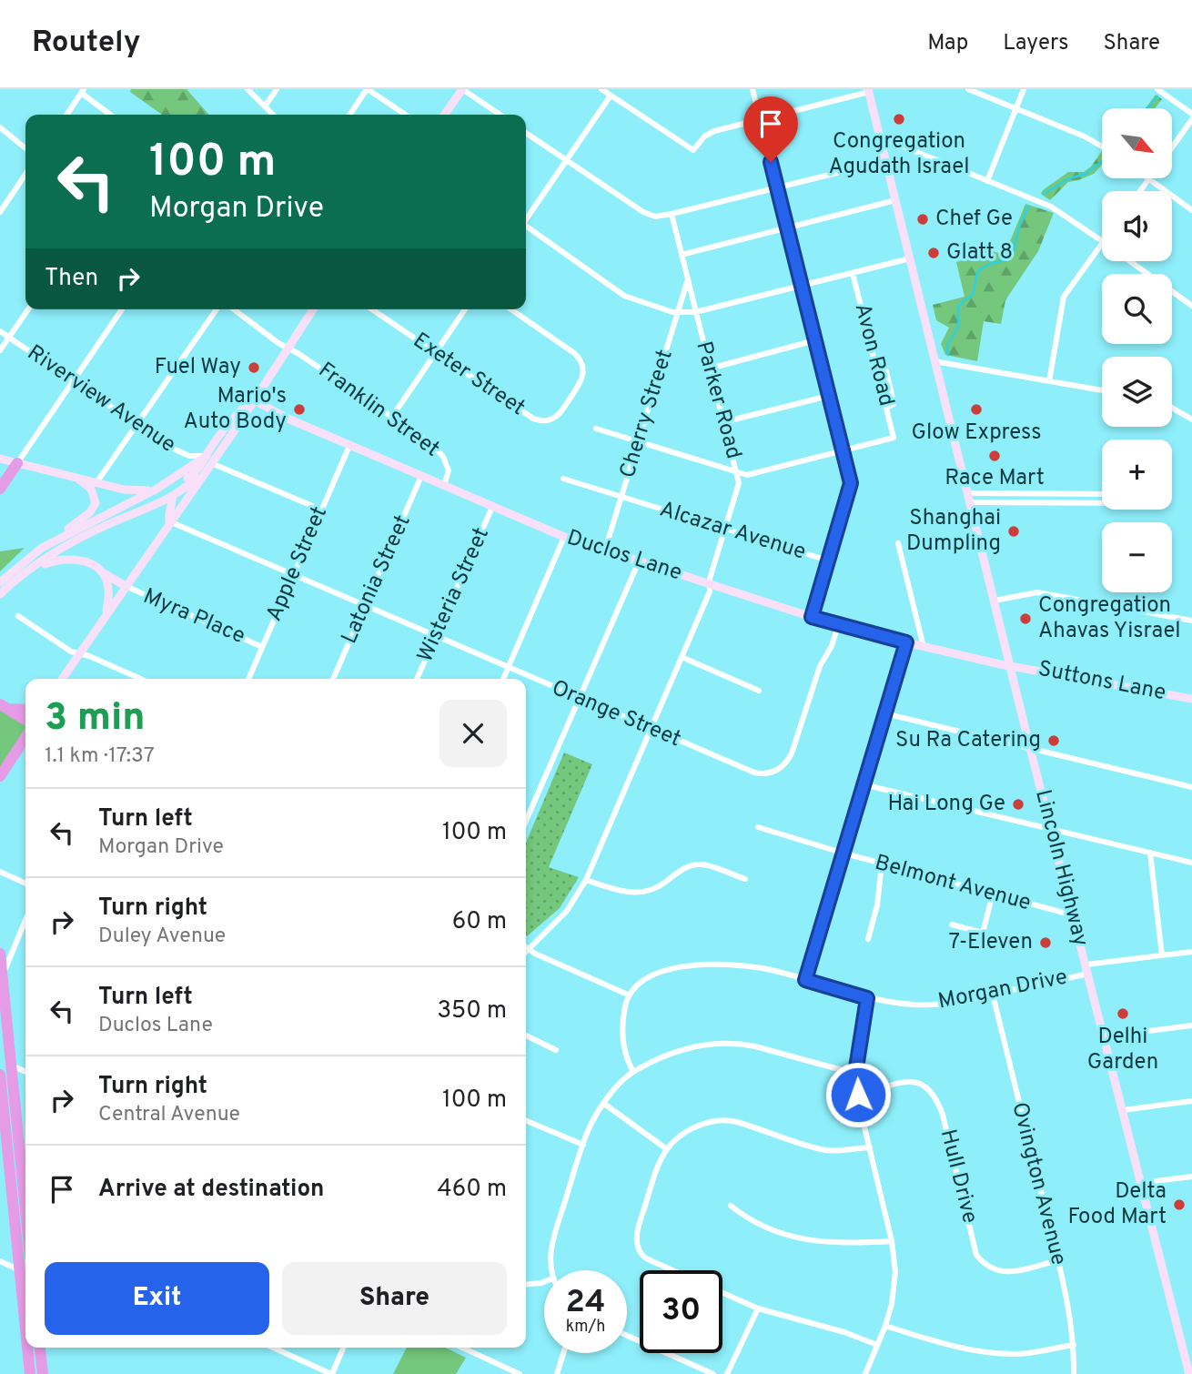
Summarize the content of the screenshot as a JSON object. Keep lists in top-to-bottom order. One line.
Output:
{"streets":{"main road":["Duclos Lane","Suttons Lane","Lincoln Highway"],"street":["Avon Road","Exeter Street","Riverview Avenue","Parker Road","Franklin Street","Cherry Street","Alcazar Avenue","Apple Street","Latonia Street","Wisteria Street","Myra Place","Orange Street","Belmont Avenue","Morgan Drive","Hull Drive","Ovington Avenue"]},"crossings":[["Riverview Avenue","Apple Street"],["Parker Road","Cherry Street"],["Parker Road","Alcazar Avenue"],["Parker Road","Duclos Lane"],["Parker Road","Orange Street"],["Franklin Street","Duclos Lane"],["Cherry Street","Alcazar Avenue"],["Cherry Street","Duclos Lane"],["Duclos Lane","Apple Street"],["Duclos Lane","Latonia Street"],["Duclos Lane","Wisteria Street"],["Duclos Lane","Suttons Lane"],["Duclos Lane","Orange Street"],["Duclos Lane","Lincoln Highway"],["Apple Street","Myra Place"],["Apple Street","Orange Street"],["Latonia Street","Orange Street"],["Wisteria Street","Orange Street"],["Suttons Lane","Lincoln Highway"],["Lincoln Highway","Belmont Avenue"],["Lincoln Highway","Morgan Drive"],["Morgan Drive","Ovington Avenue"],["Hull Drive","Ovington Avenue"]],"places":["Congregation Agudath Israel","Chef Ge","Glatt 8","Fuel Way","Mario's Auto Body","Glow Express","Race Mart","Shanghai Dumpling","Congregation Ahavas Yisrael","Su Ra Catering","Hai Long Ge","7-Eleven","Delhi Garden","Delta Food Mart"],"north":"bottom right","page":{"header":"Routely","nav":["Map","Layers","Share"],"map_buttons":["+","−"],"turn":["100 m","Morgan Drive"],"then":"Then","heading":["3 min","1.1 km · 17:37"],"list":[{"name":"Turn left","note":"Morgan Drive","value":"100 m"},{"name":"Turn right","note":"Duley Avenue","value":"60 m"},{"name":"Turn left","note":"Duclos Lane","value":"350 m"},{"name":"Turn right","note":"Central Avenue","value":"100 m"},{"name":"Arrive at destination","value":"460 m"}],"buttons":["Exit","Share"],"speed":"24 km/h","limit":"30"}}
